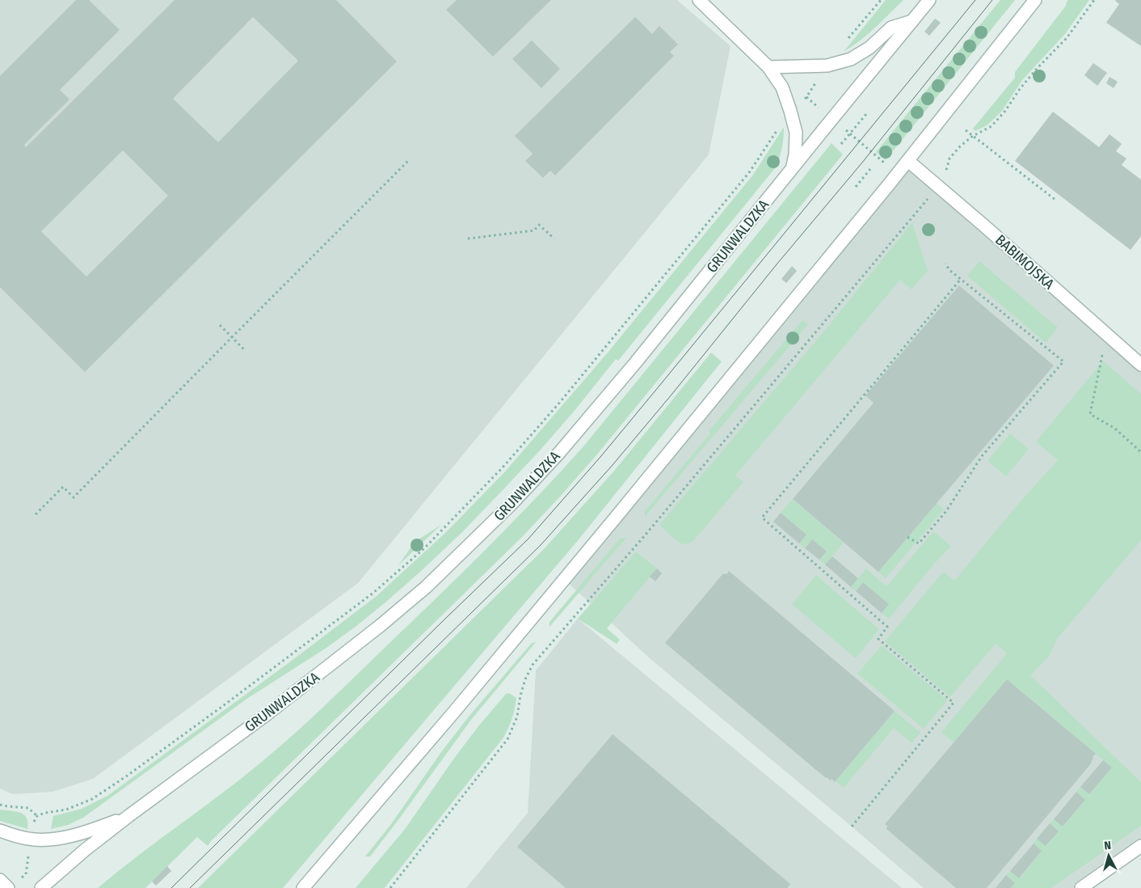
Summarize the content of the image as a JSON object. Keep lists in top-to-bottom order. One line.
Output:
{"streets":{"street":["GRUNWALDZKA","BABIMOJSKA"]},"north":"top"}
